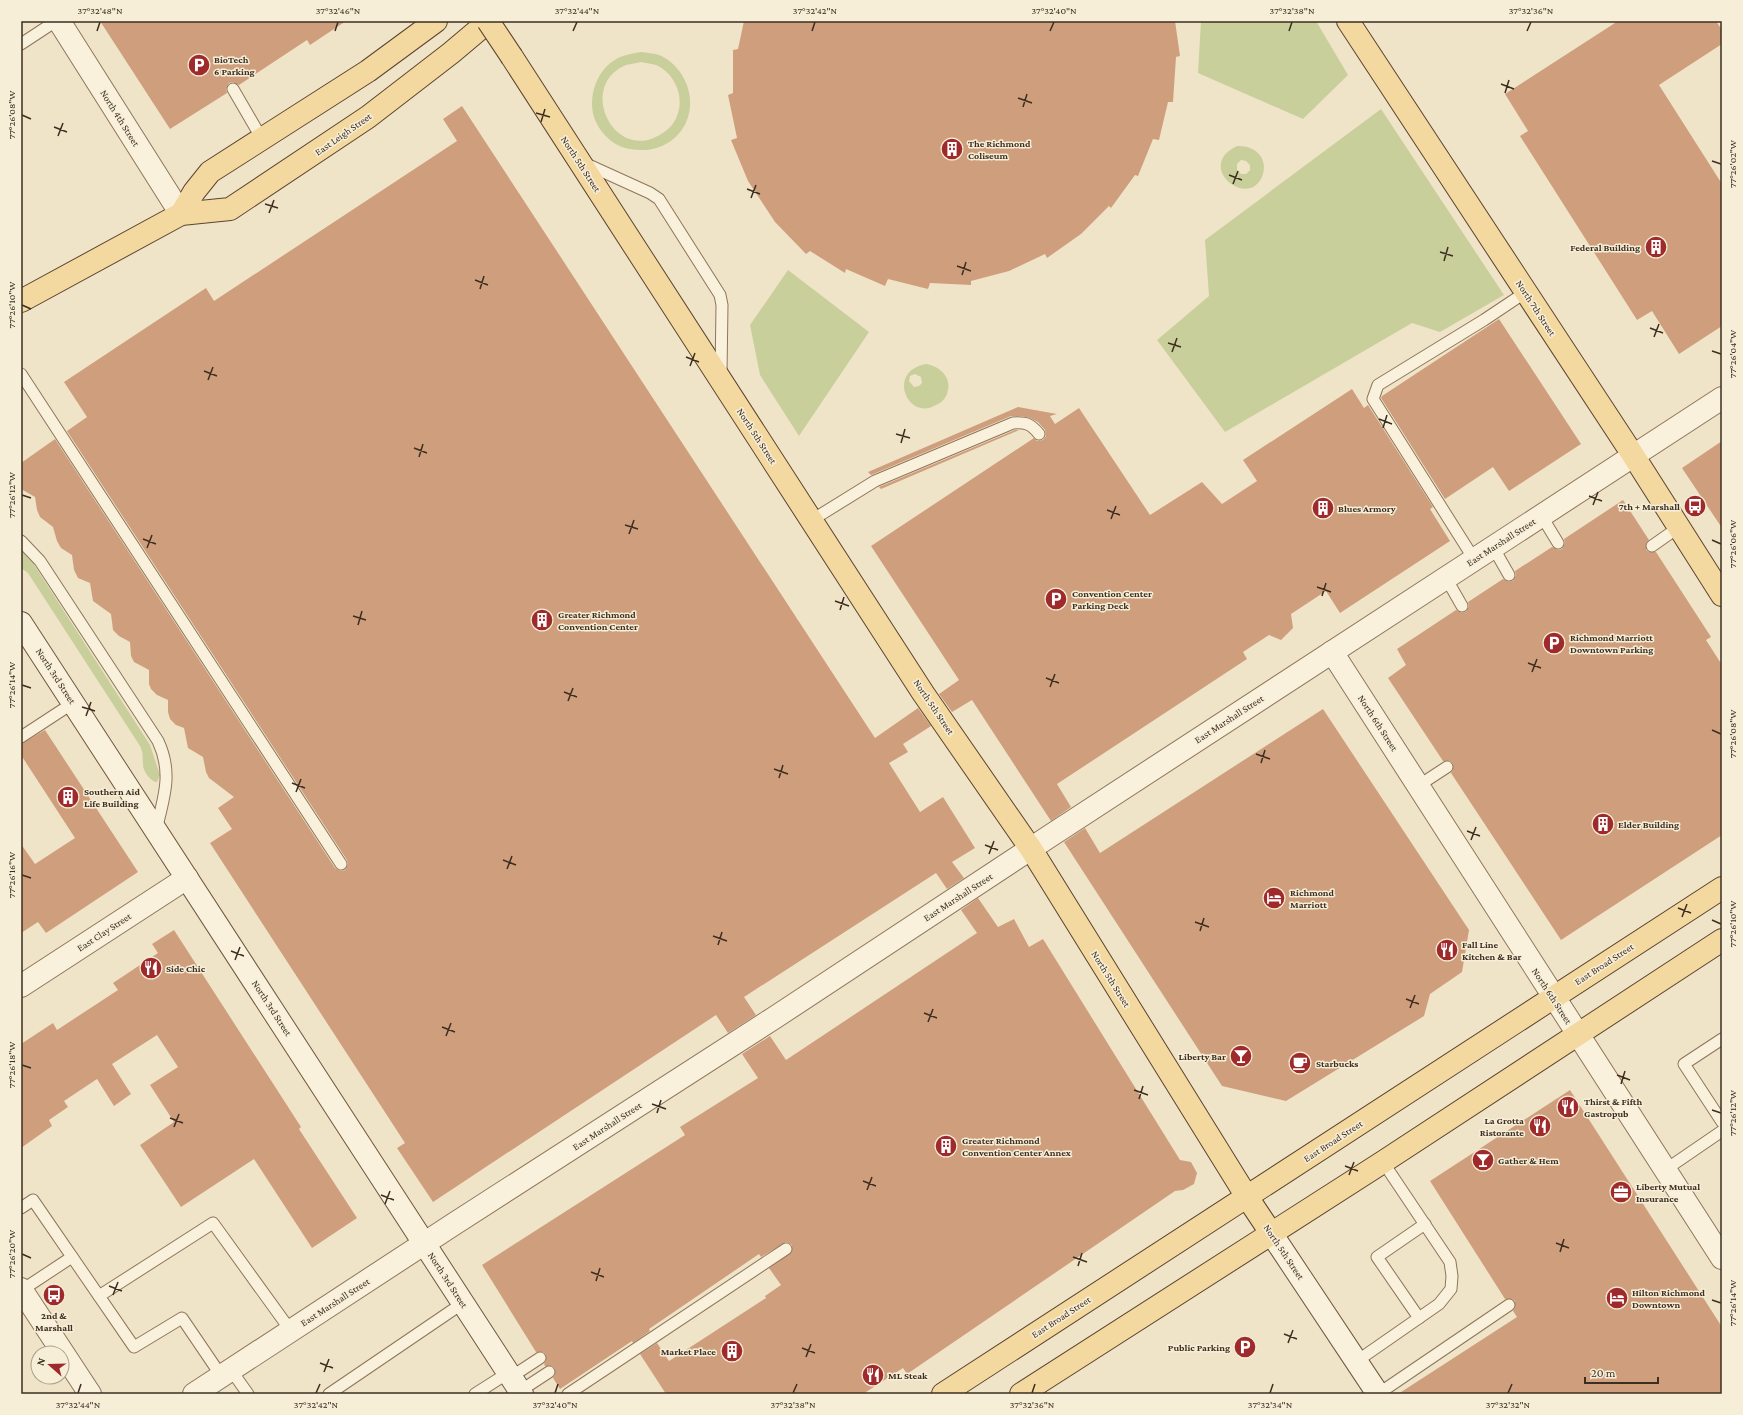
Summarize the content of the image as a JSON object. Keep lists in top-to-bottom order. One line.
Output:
{"streets":{"main road":["East Leigh Street","North 5th Street","North 7th Street","East Broad Street"],"street":["North 4th Street","East Marshall Street","North 3rd Street","North 6th Street","East Clay Street"]},"crossings":[["North 4th Street","East Leigh Street"],["East Leigh Street","North 5th Street"],["North 5th Street","East Marshall Street"],["North 5th Street","East Broad Street"],["North 7th Street","East Marshall Street"],["East Marshall Street","North 3rd Street"],["East Marshall Street","North 6th Street"],["North 3rd Street","East Clay Street"],["North 6th Street","East Broad Street"]],"places":{"parking":["BioTech 6 Parking","Convention Center Parking Deck","Richmond Marriott Downtown Parking","Public Parking"],"building":["The Richmond Coliseum","Federal Building","Blues Armory","Greater Richmond Convention Center","Southern Aid Life Building","Elder Building","Greater Richmond Convention Center Annex","Market Place"],"bus stop":["7th + Marshall","2nd & Marshall"],"hotel":["Richmond Marriott","Hilton Richmond Downtown"],"restaurant":["Fall Line Kitchen & Bar","Side Chic","Thirst & Fifth Gastropub","La Grotta Ristorante","ML Steak"],"bar":["Liberty Bar","Gather & Hem"],"cafe":["Starbucks"],"office":["Liberty Mutual Insurance"]},"scale_bar":"20 m","north":"left","coordinates":["37°32'48\"N","37°32'46\"N","37°32'44\"N","37°32'42\"N","37°32'40\"N","37°32'38\"N","37°32'36\"N","77°26'08\"W","77°26'02\"W","77°26'10\"W","77°26'04\"W","77°26'12\"W","77°26'06\"W","77°26'14\"W","77°26'16\"W","77°26'18\"W","77°26'20\"W","37°32'34\"N","37°32'32\"N"]}
